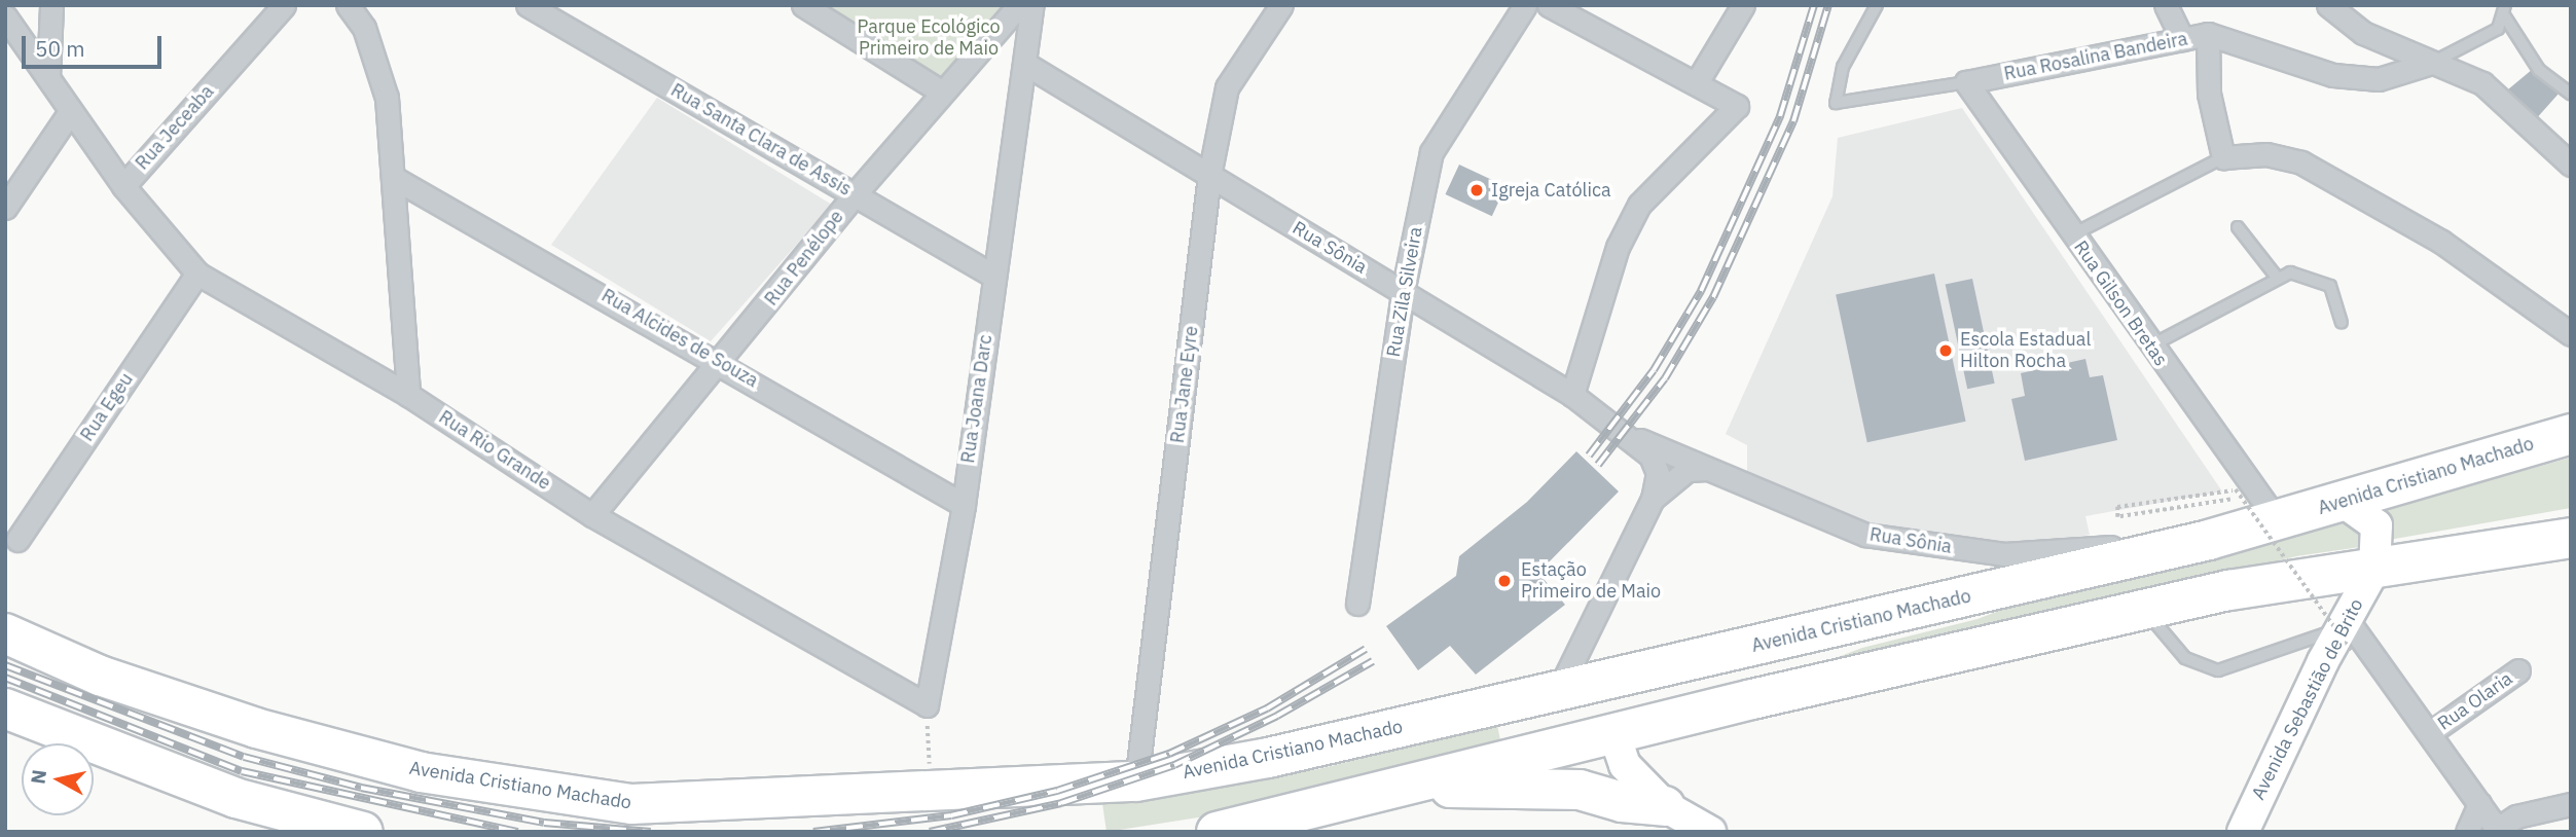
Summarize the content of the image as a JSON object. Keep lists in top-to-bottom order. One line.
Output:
{"streets":{"highway":["Avenida Cristiano Machado"],"street":["Rua Rosalina Bandeira","Rua Jeceaba","Rua Santa Clara de Assis","Rua Sônia","Rua Penélope","Rua Zila Silveira","Rua Gilson Bretas","Rua Alcides de Souza","Rua Jane Eyre","Rua Joana Darc","Rua Egeu","Rua Rio Grande","Avenida Sebastião de Brito","Rua Olaria"]},"crossings":[["Rua Rosalina Bandeira","Rua Gilson Bretas"],["Rua Jeceaba","Rua Rio Grande"],["Rua Santa Clara de Assis","Rua Penélope"],["Rua Santa Clara de Assis","Rua Joana Darc"],["Rua Sônia","Rua Zila Silveira"],["Rua Sônia","Rua Jane Eyre"],["Rua Sônia","Rua Joana Darc"],["Rua Sônia","Avenida Cristiano Machado"],["Rua Penélope","Rua Alcides de Souza"],["Rua Penélope","Rua Rio Grande"],["Rua Gilson Bretas","Avenida Cristiano Machado"],["Rua Alcides de Souza","Rua Joana Darc"],["Rua Jane Eyre","Avenida Cristiano Machado"],["Rua Joana Darc","Rua Rio Grande"],["Rua Egeu","Rua Rio Grande"]],"parks":["Parque Ecológico Primeiro de Maio"],"places":["Igreja Católica","Escola Estadual Hilton Rocha","Estação Primeiro de Maio"],"scale_bar":"50 m","north":"left"}
